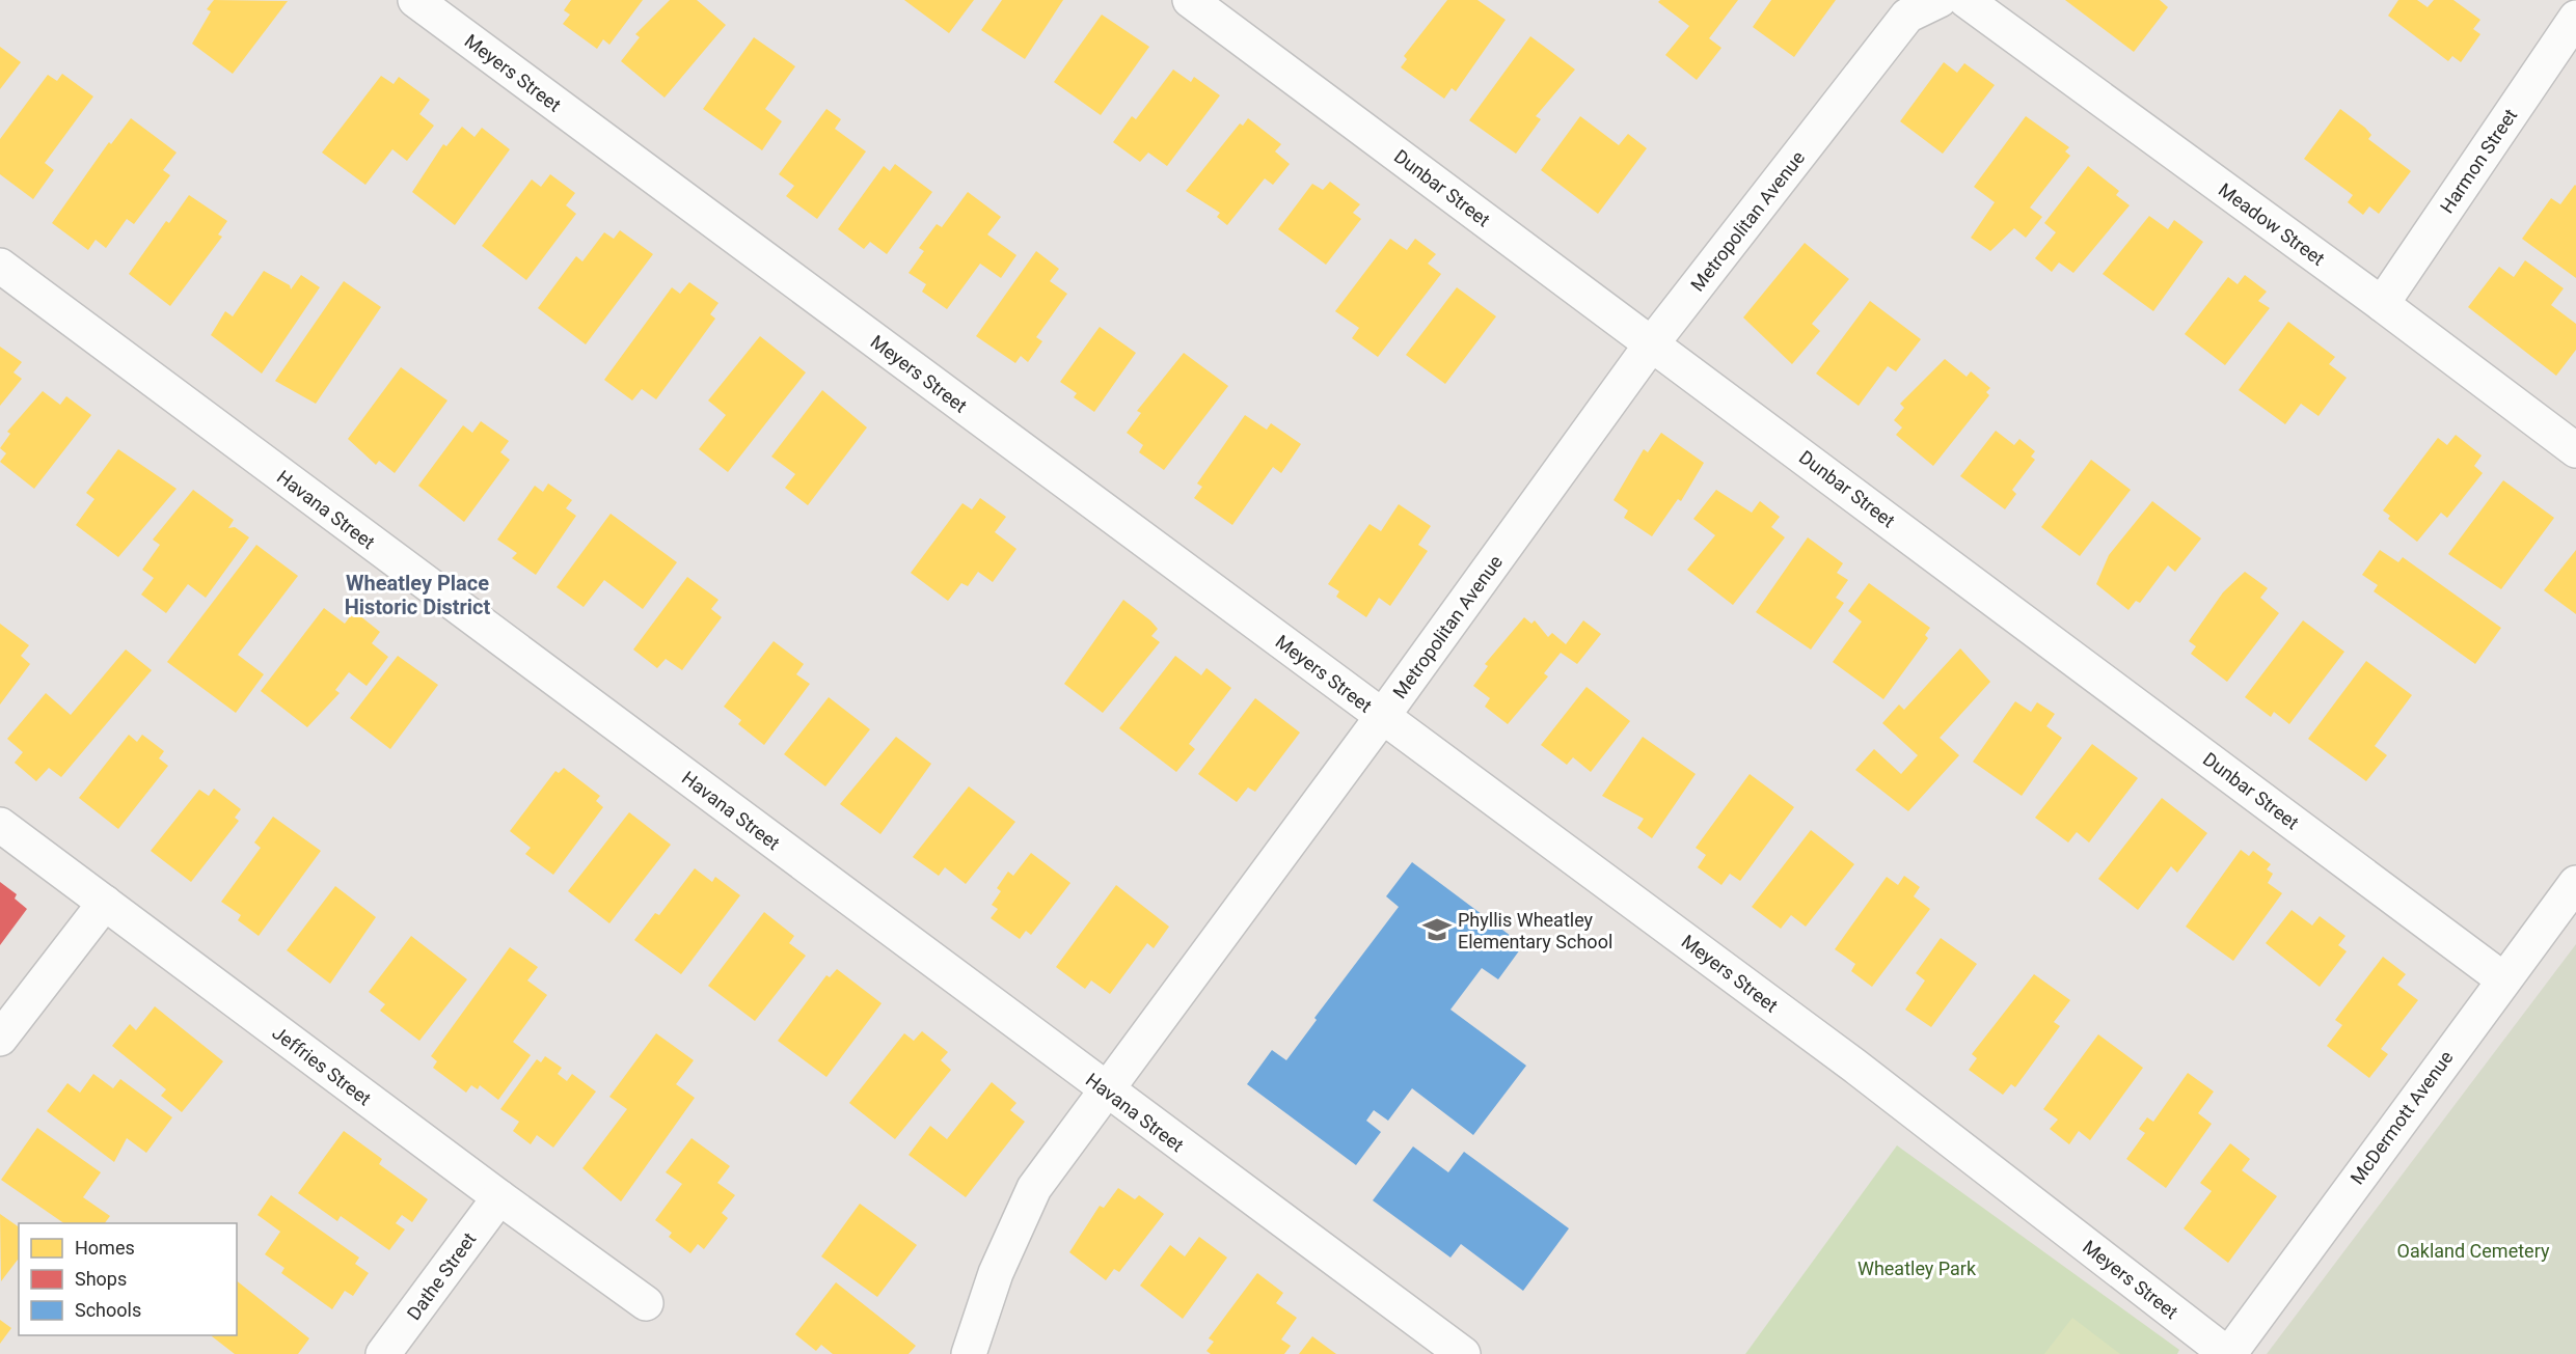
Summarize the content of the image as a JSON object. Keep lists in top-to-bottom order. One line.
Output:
{"streets":{"street":["Meyers Street","Harmon Street","Dunbar Street","Metropolitan Avenue","Meadow Street","Havana Street","Jeffries Street","McDermott Avenue","Dathe Street"]},"crossings":[["Meyers Street","Metropolitan Avenue"],["Meyers Street","McDermott Avenue"],["Harmon Street","Meadow Street"],["Dunbar Street","Metropolitan Avenue"],["Dunbar Street","McDermott Avenue"],["Metropolitan Avenue","Havana Street"],["Jeffries Street","Dathe Street"]],"districts":["Wheatley Place Historic District"],"parks":["Oakland Cemetery","Wheatley Park"],"places":{"school or university":["Phyllis Wheatley Elementary School"]},"legend":["Homes","Shops","Schools"]}
